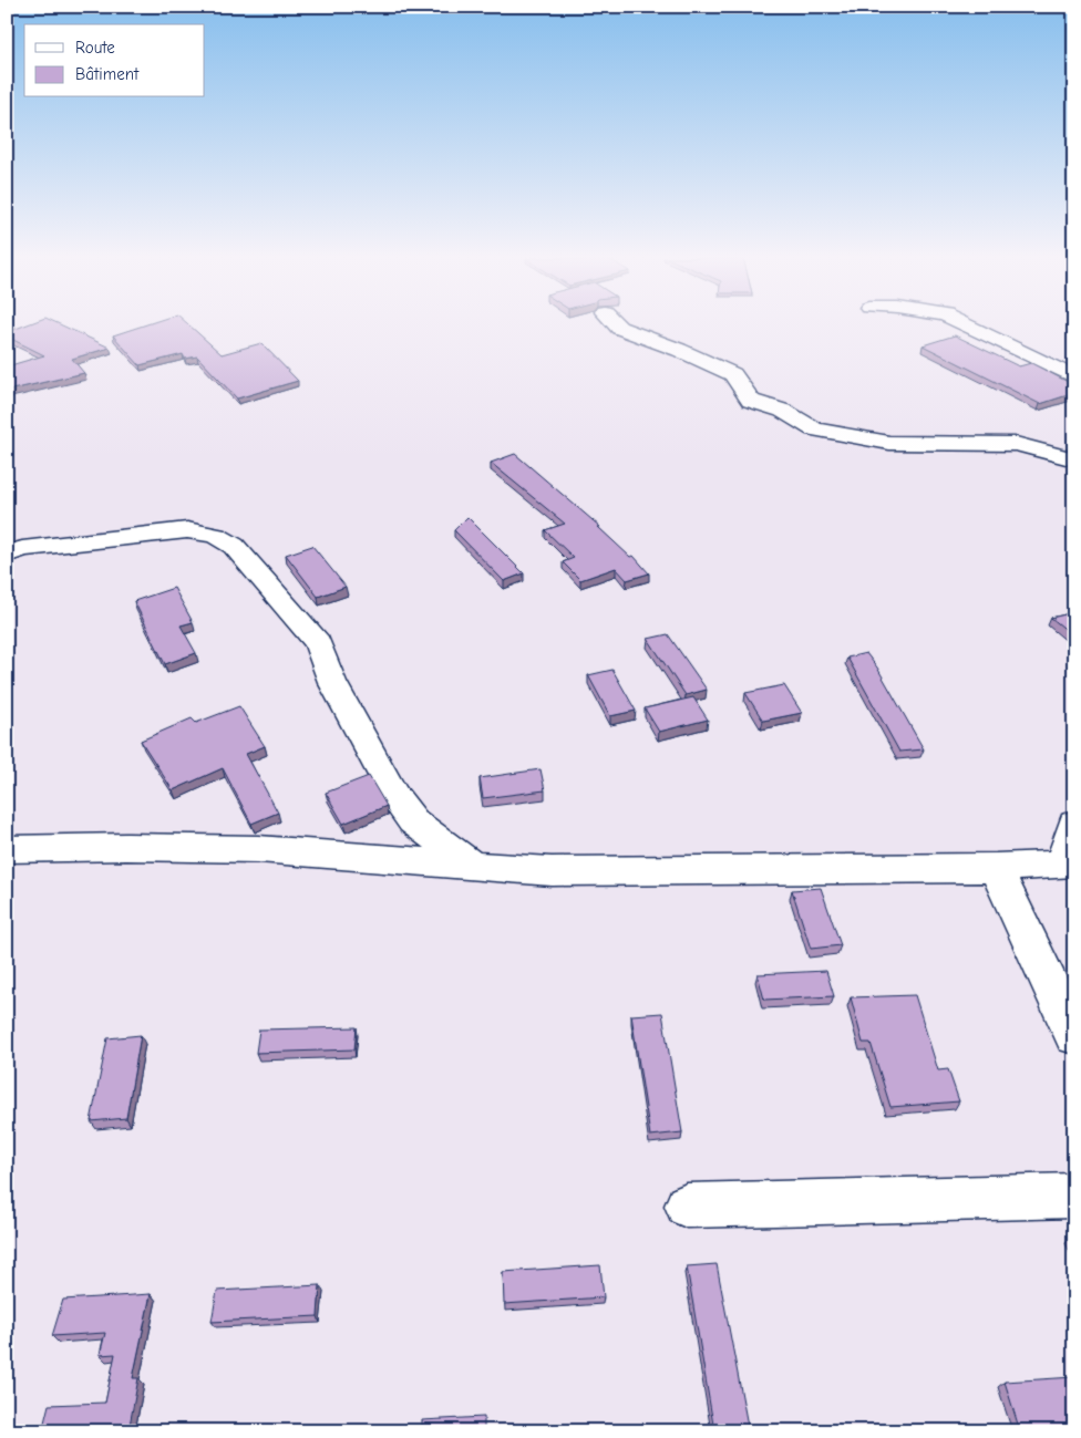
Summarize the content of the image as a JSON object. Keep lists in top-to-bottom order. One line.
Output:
{"legend":["Route","Bâtiment"]}
